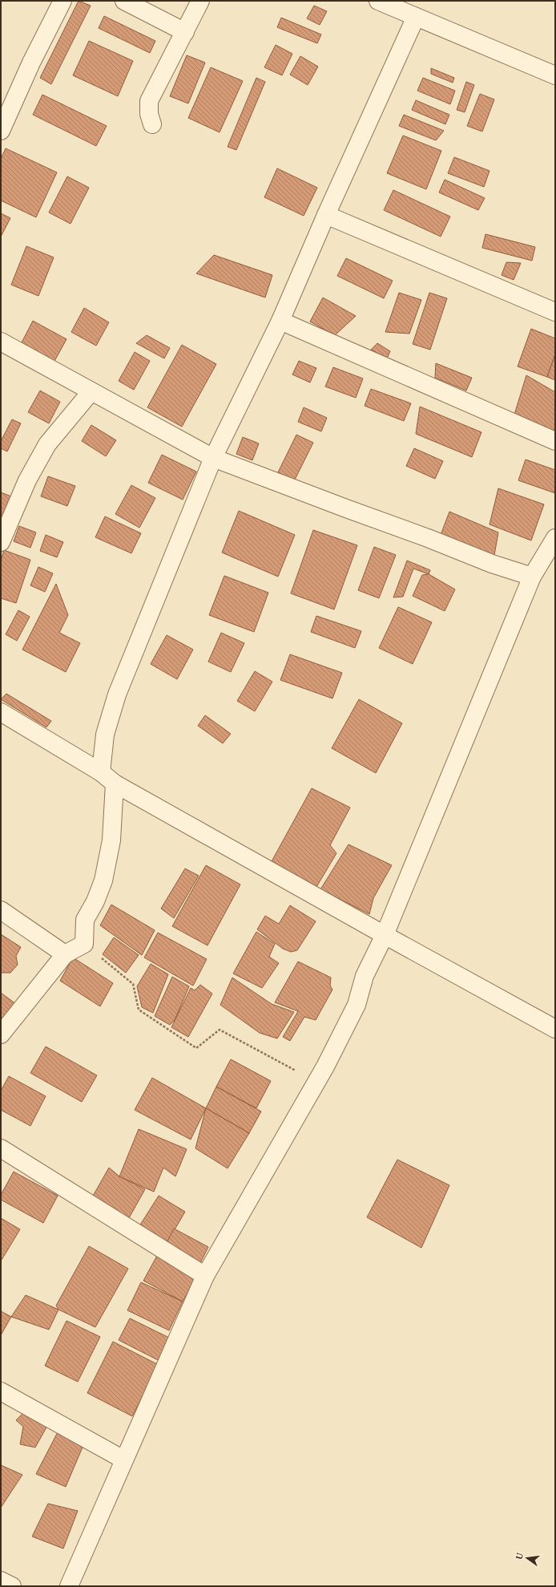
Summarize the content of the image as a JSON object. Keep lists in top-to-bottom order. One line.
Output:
{"north":"left"}
